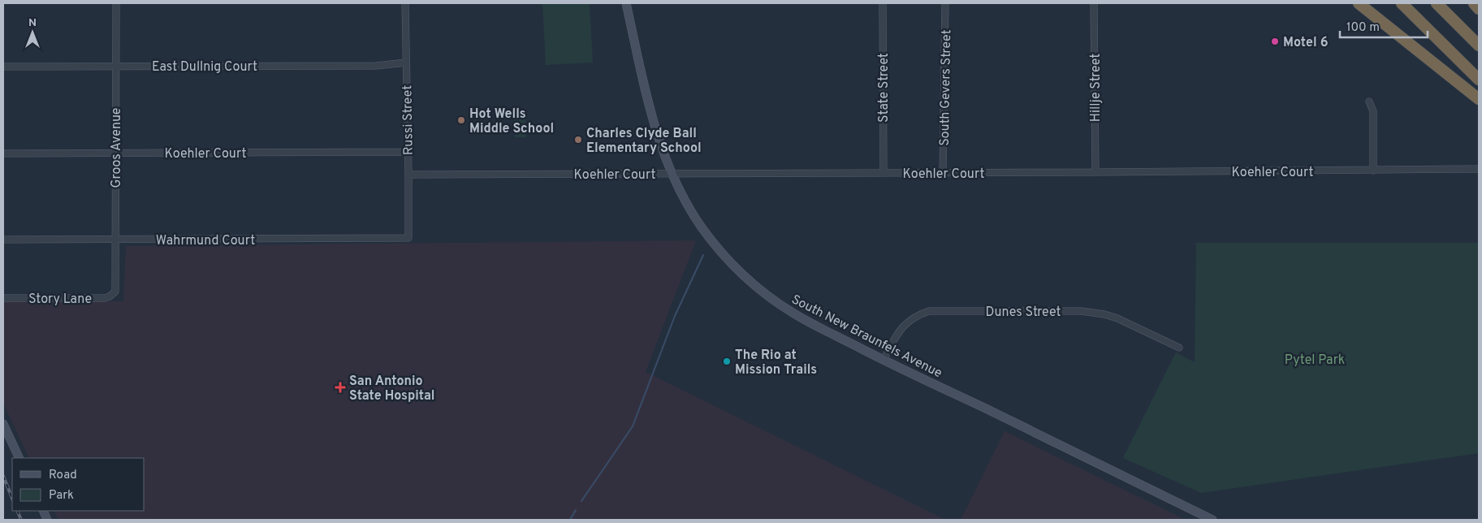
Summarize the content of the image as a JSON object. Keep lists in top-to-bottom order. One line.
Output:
{"streets":{"main road":["South New Braunfels Avenue"],"street":["East Dullnig Court","State Street","South Gevers Street","Hillje Street","Russi Street","Groos Avenue","Koehler Court","Wahrmund Court","Story Lane","Dunes Street"]},"crossings":[["East Dullnig Court","Russi Street"],["East Dullnig Court","Groos Avenue"],["State Street","Koehler Court"],["South Gevers Street","Koehler Court"],["Hillje Street","Koehler Court"],["Russi Street","Koehler Court"],["Russi Street","Wahrmund Court"],["Groos Avenue","Koehler Court"],["Groos Avenue","Wahrmund Court"],["Groos Avenue","Story Lane"],["Koehler Court","South New Braunfels Avenue"],["Dunes Street","South New Braunfels Avenue"]],"parks":["Pytel Park"],"places":{"other":["Motel 6","Hot Wells Middle School","Charles Clyde Ball Elementary School","The Rio at Mission Trails"],"health":["San Antonio State Hospital"]},"legend":["Road","Park"],"scale_bar":"100 m","north":"top"}
